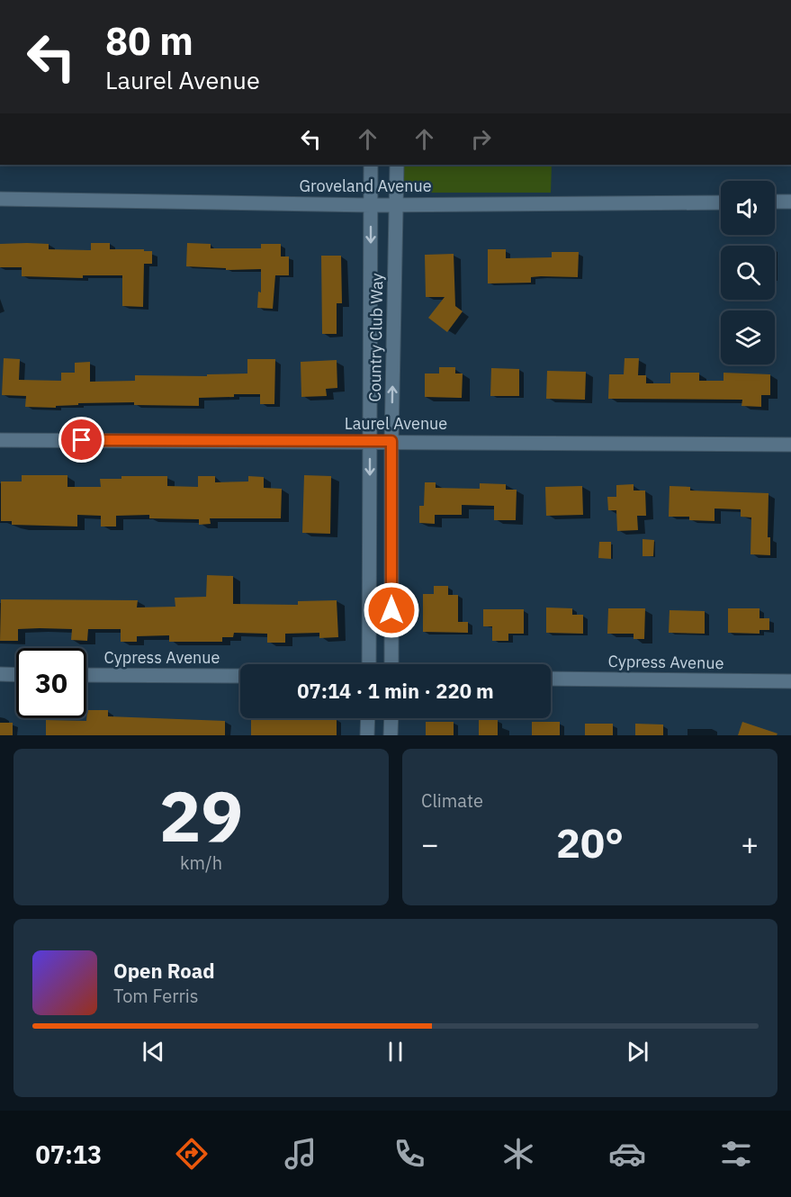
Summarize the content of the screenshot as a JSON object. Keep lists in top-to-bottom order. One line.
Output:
{"streets":{"street":["Groveland Avenue","Country Club Way","Laurel Avenue","Cypress Avenue"]},"crossings":[["Groveland Avenue","Country Club Way"],["Country Club Way","Laurel Avenue"]],"page":{"turn":["80 m","Laurel Avenue"],"limit":"30","trip":"07:14 · 1 min · 220 m","tile":[["29","km/h"],"Climate"],"heat":["−","20°","+"],"song":["Open Road","Tom Ferris"],"tabs":"07:13"}}
